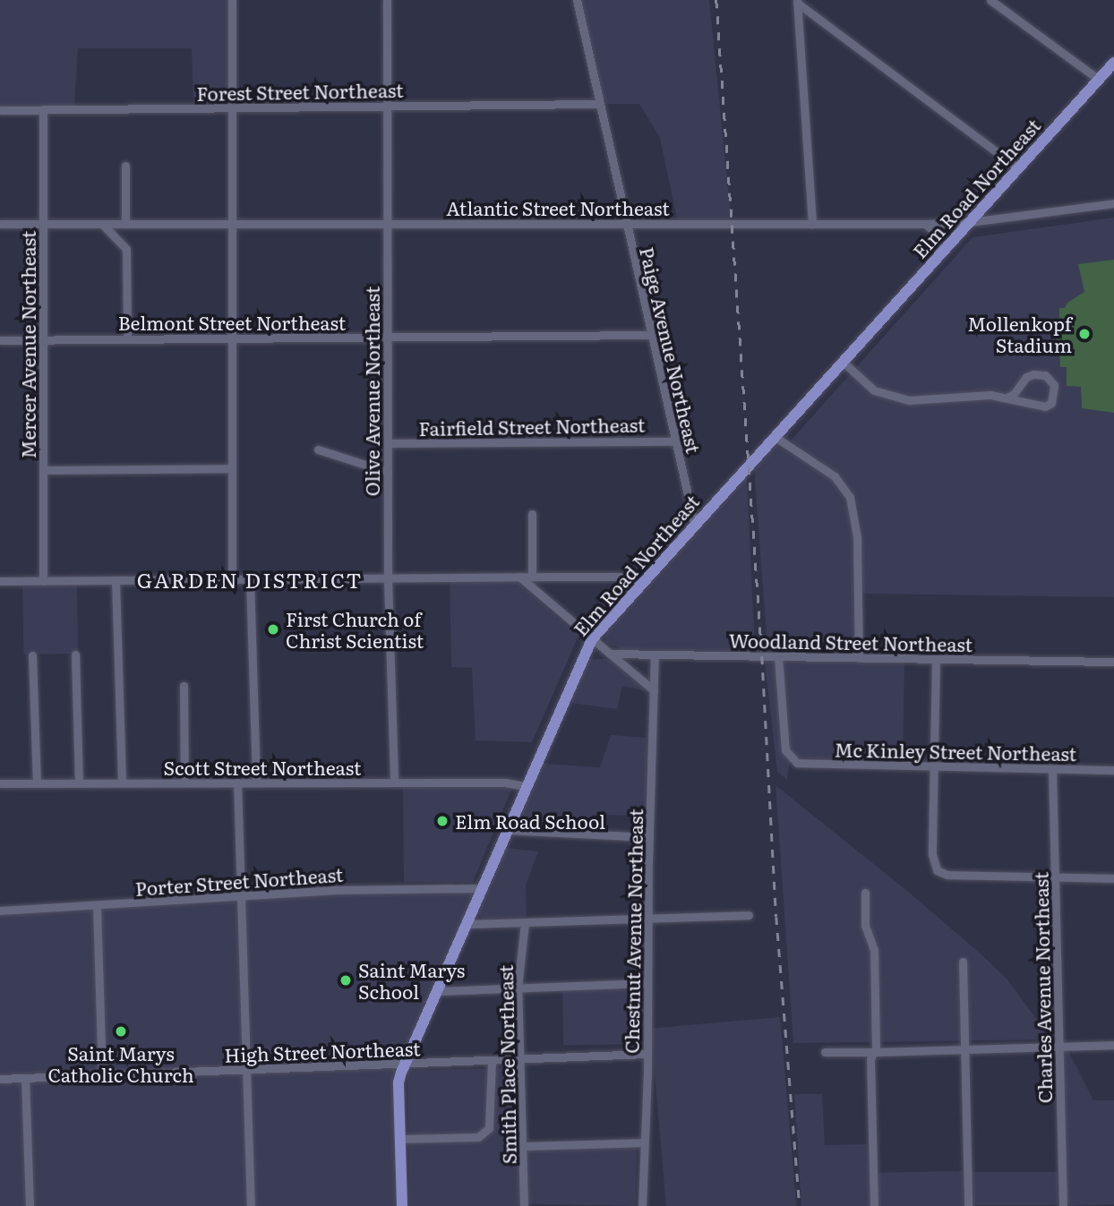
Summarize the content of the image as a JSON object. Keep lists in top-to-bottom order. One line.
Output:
{"streets":{"main road":["Elm Road Northeast"],"street":["Forest Street Northeast","Atlantic Street Northeast","Belmont Street Northeast","Mercer Avenue Northeast","Paige Avenue Northeast","Olive Avenue Northeast","Fairfield Street Northeast","Woodland Street Northeast","Mc Kinley Street Northeast","Scott Street Northeast","Porter Street Northeast","Chestnut Avenue Northeast","Charles Avenue Northeast","High Street Northeast","Smith Place Northeast"]},"crossings":[["Forest Street Northeast","Mercer Avenue Northeast"],["Forest Street Northeast","Paige Avenue Northeast"],["Forest Street Northeast","Olive Avenue Northeast"],["Elm Road Northeast","Atlantic Street Northeast"],["Elm Road Northeast","Paige Avenue Northeast"],["Elm Road Northeast","Scott Street Northeast"],["Elm Road Northeast","Porter Street Northeast"],["Elm Road Northeast","High Street Northeast"],["Atlantic Street Northeast","Mercer Avenue Northeast"],["Atlantic Street Northeast","Paige Avenue Northeast"],["Atlantic Street Northeast","Olive Avenue Northeast"],["Belmont Street Northeast","Mercer Avenue Northeast"],["Belmont Street Northeast","Paige Avenue Northeast"],["Belmont Street Northeast","Olive Avenue Northeast"],["Paige Avenue Northeast","Fairfield Street Northeast"],["Olive Avenue Northeast","Fairfield Street Northeast"],["Olive Avenue Northeast","Scott Street Northeast"],["Woodland Street Northeast","Mc Kinley Street Northeast"],["Woodland Street Northeast","Chestnut Avenue Northeast"],["Mc Kinley Street Northeast","Charles Avenue Northeast"],["Chestnut Avenue Northeast","High Street Northeast"],["High Street Northeast","Smith Place Northeast"]],"districts":["GARDEN DISTRICT"],"places":["Mollenkopf Stadium","First Church of Christ Scientist","Elm Road School","Saint Marys School","Saint Marys Catholic Church"]}
